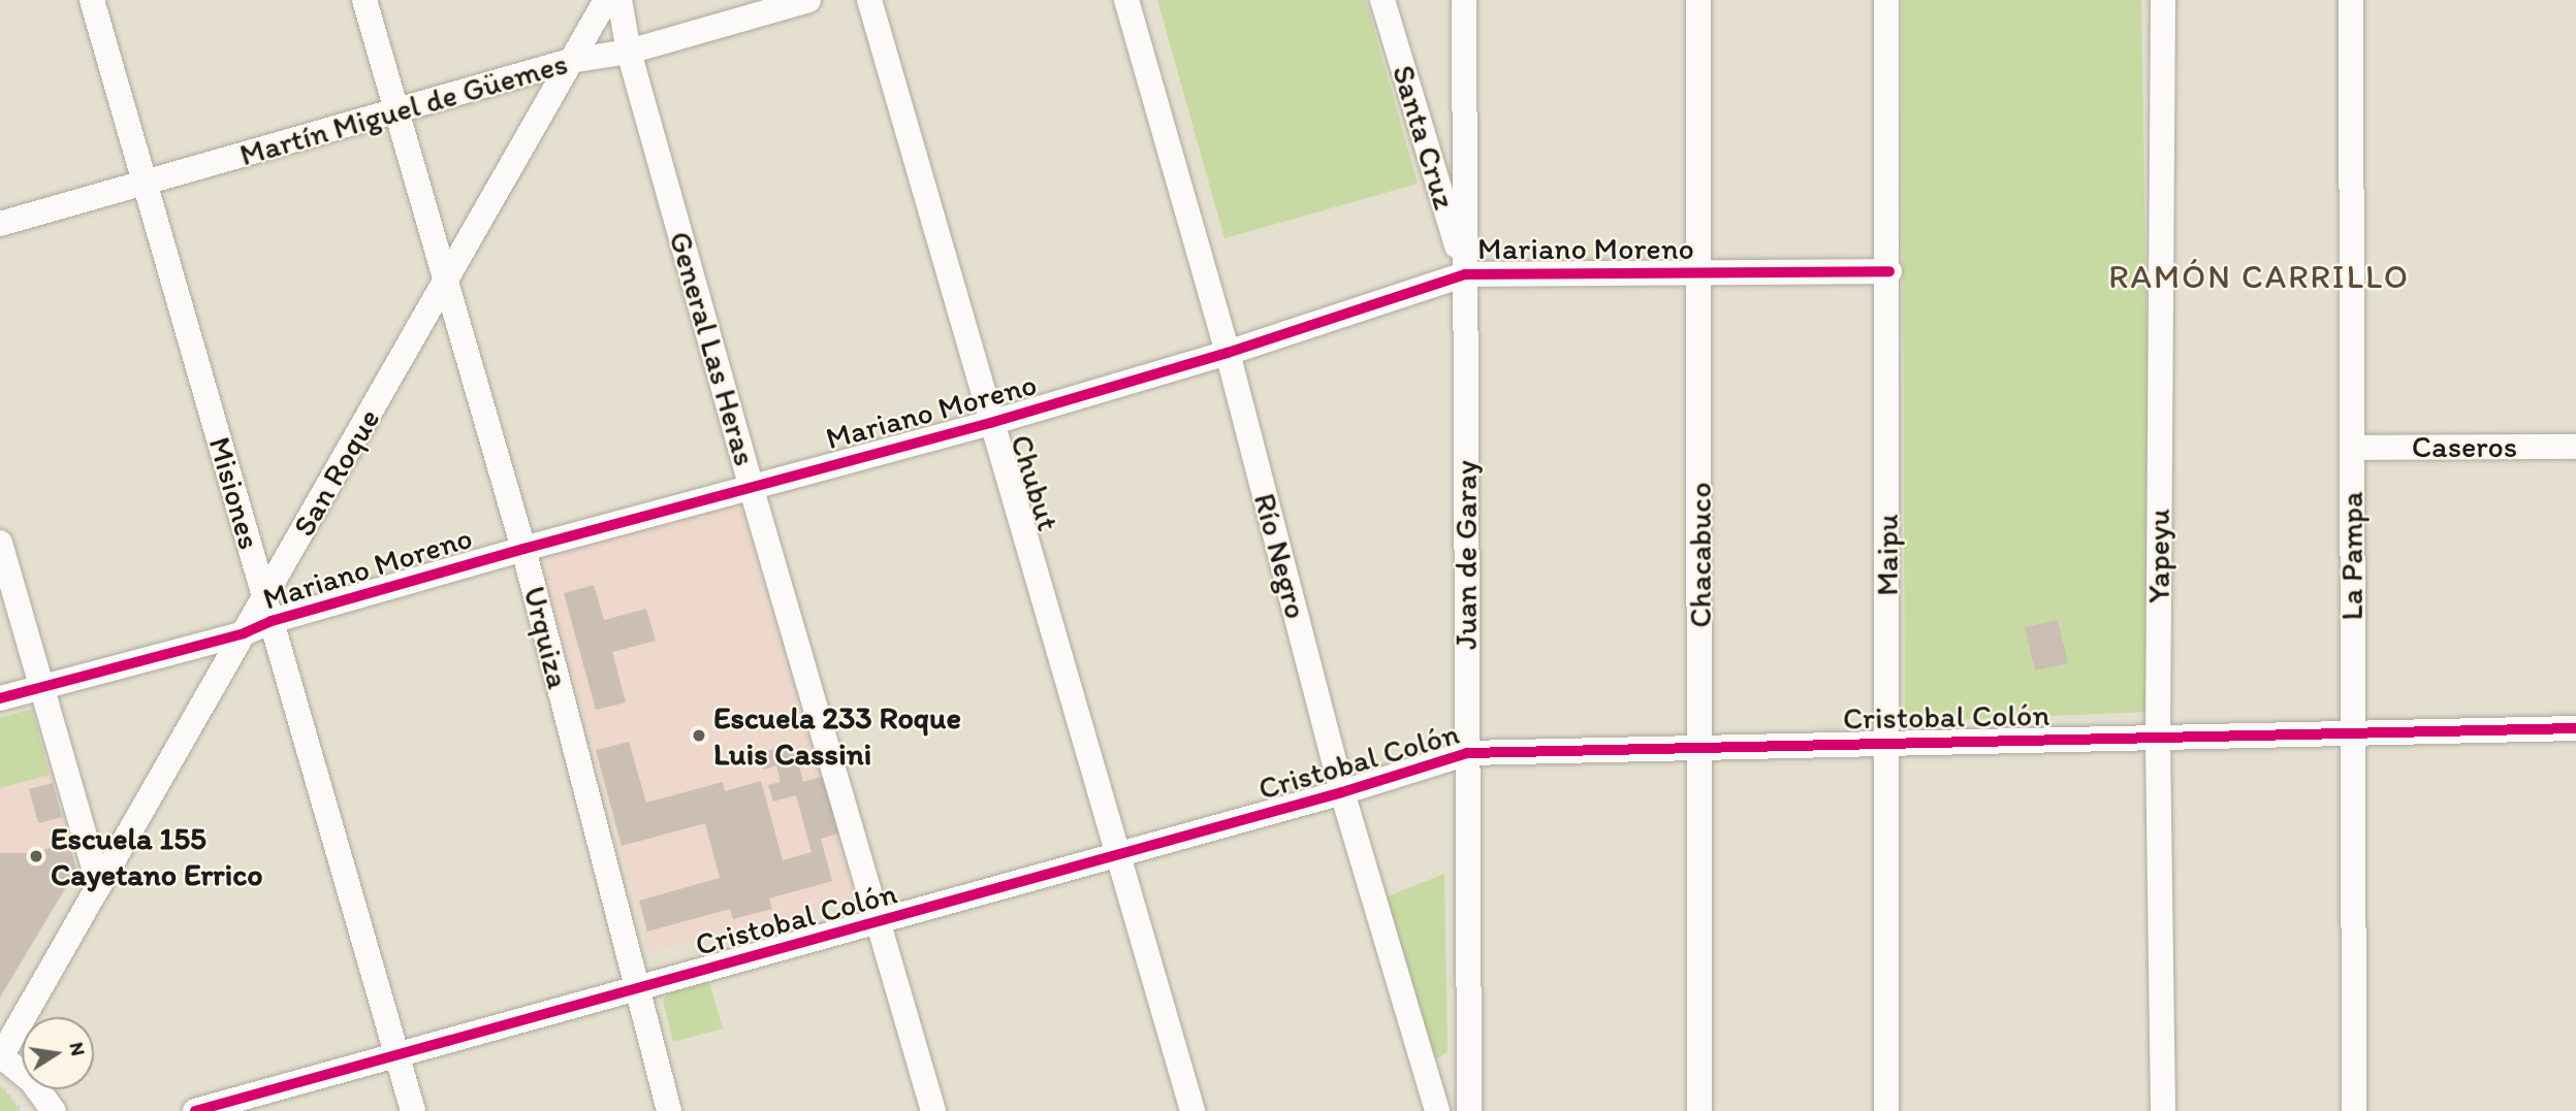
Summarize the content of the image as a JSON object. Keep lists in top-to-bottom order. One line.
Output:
{"streets":{"street":["Martín Miguel de Güemes","Santa Cruz","Mariano Moreno","General Las Heras","Caseros","San Roque","Chubut","Misiones","Juan de Garay","Chacabuco","Maipu","Río Negro","Yapeyu","La Pampa","Urquiza","Cristobal Colón"]},"crossings":[["Martín Miguel de Güemes","General Las Heras"],["Martín Miguel de Güemes","San Roque"],["Martín Miguel de Güemes","Misiones"],["Martín Miguel de Güemes","Urquiza"],["Santa Cruz","Mariano Moreno"],["Santa Cruz","Juan de Garay"],["Mariano Moreno","General Las Heras"],["Mariano Moreno","San Roque"],["Mariano Moreno","Chubut"],["Mariano Moreno","Misiones"],["Mariano Moreno","Juan de Garay"],["Mariano Moreno","Chacabuco"],["Mariano Moreno","Maipu"],["Mariano Moreno","Río Negro"],["Mariano Moreno","Urquiza"],["General Las Heras","Cristobal Colón"],["Caseros","La Pampa"],["San Roque","Misiones"],["San Roque","Urquiza"],["Chubut","Cristobal Colón"],["Misiones","Cristobal Colón"],["Juan de Garay","Cristobal Colón"],["Chacabuco","Cristobal Colón"],["Maipu","Cristobal Colón"],["Río Negro","Cristobal Colón"],["Yapeyu","Cristobal Colón"],["La Pampa","Cristobal Colón"],["Urquiza","Cristobal Colón"]],"districts":["RAMÓN CARRILLO"],"places":["Escuela 233 Roque Luis Cassini","Escuela 155 Cayetano Errico"],"north":"right"}
